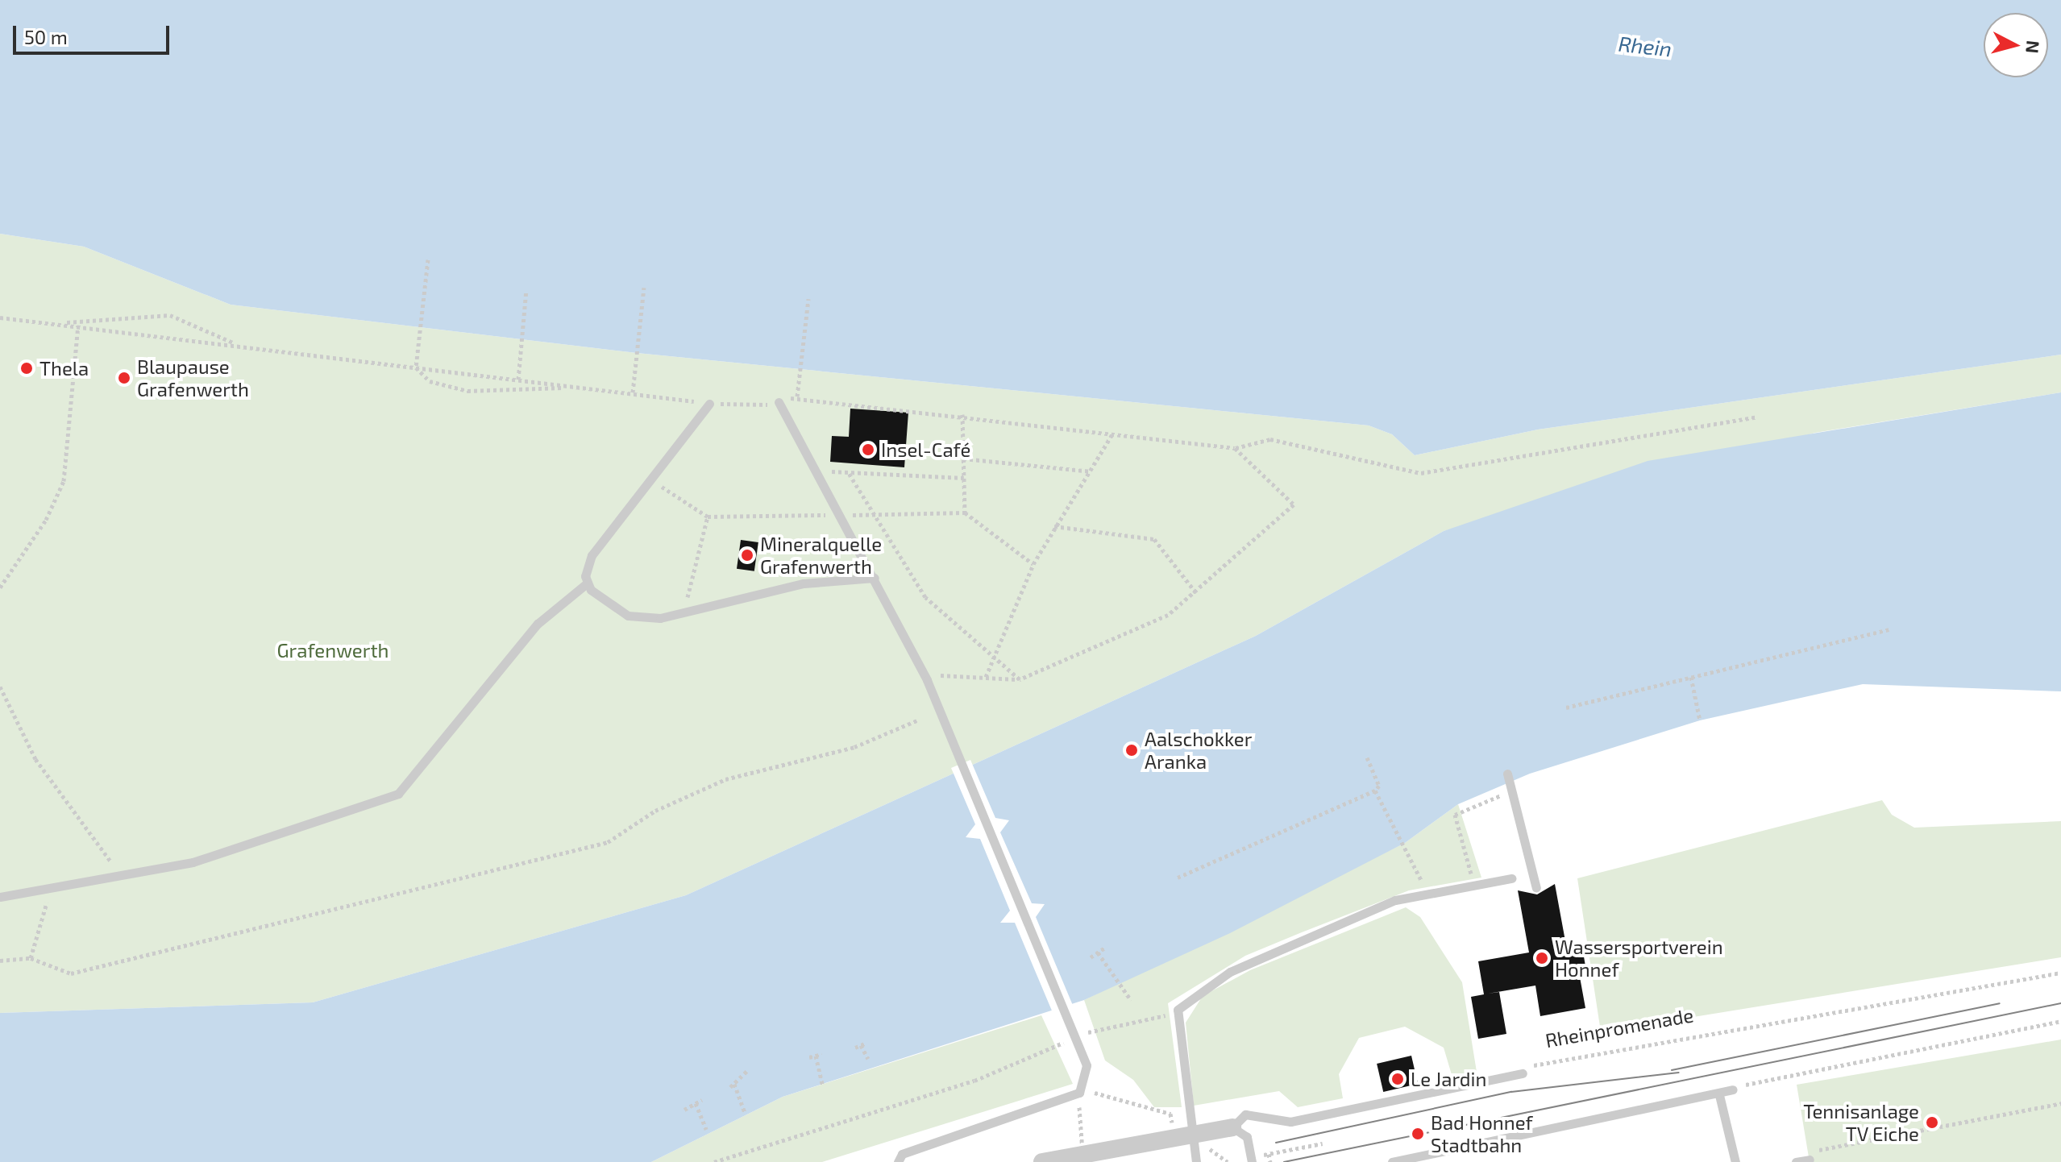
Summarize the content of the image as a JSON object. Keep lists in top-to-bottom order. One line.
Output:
{"streets":{"path":["Rheinpromenade"]},"water":["Rhein"],"parks":["Grafenwerth"],"places":["Thela","Blaupause Grafenwerth","Insel-Café","Mineralquelle Grafenwerth","Aalschokker Aranka","Wassersportverein Honnef","Le Jardin","Tennisanlage TV Eiche","Bad Honnef Stadtbahn"],"scale_bar":"50 m","north":"right"}
